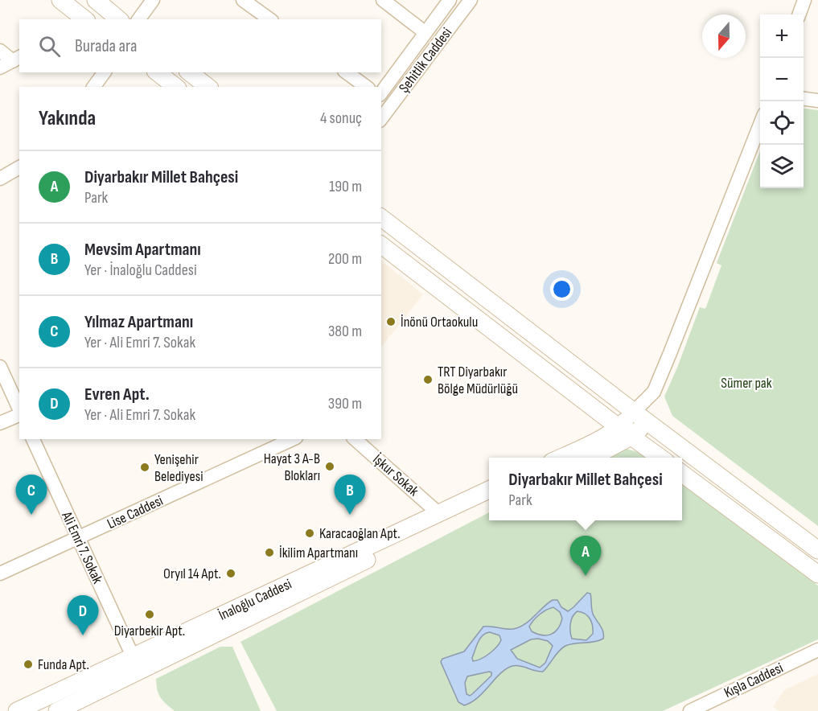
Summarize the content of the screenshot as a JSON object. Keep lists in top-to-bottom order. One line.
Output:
{"streets":{"main road":["İnaloğlu Caddesi"],"street":["Şehitlik Caddesi","İşkur Sokak","Lise Caddesi","Ali Emri 7. Sokak","Kışla Caddesi"]},"crossings":[["İşkur Sokak","İnaloğlu Caddesi"],["Lise Caddesi","Ali Emri 7. Sokak"],["Ali Emri 7. Sokak","İnaloğlu Caddesi"]],"parks":["Sümer pak"],"places":["İnönü Ortaokulu","TRT Diyarbakır Bölge Müdürlüğü","Hayat 3 A-B Blokları","Yenişehir Belediyesi","Karacaoğlan Apt.","İkilim Apartmanı","Oryıl 14 Apt.","Diyarbekir Apt.","Funda Apt."],"north":"bottom","page":{"map_buttons":["+","−"],"search":"Burada ara","heading":["Yakında","4 sonuç"],"list":[{"mark":"A","name":"Diyarbakır Millet Bahçesi","note":"Park","value":"190 m"},{"mark":"B","name":"Mevsim Apartmanı","note":"Yer · İnaloğlu Caddesi","value":"200 m"},{"mark":"C","name":"Yılmaz Apartmanı","note":"Yer · Ali Emri 7. Sokak","value":"380 m"},{"mark":"D","name":"Evren Apt.","note":"Yer · Ali Emri 7. Sokak","value":"390 m"}],"popup":["Diyarbakır Millet Bahçesi","Park"],"pins":["B","C","A","D"]}}
